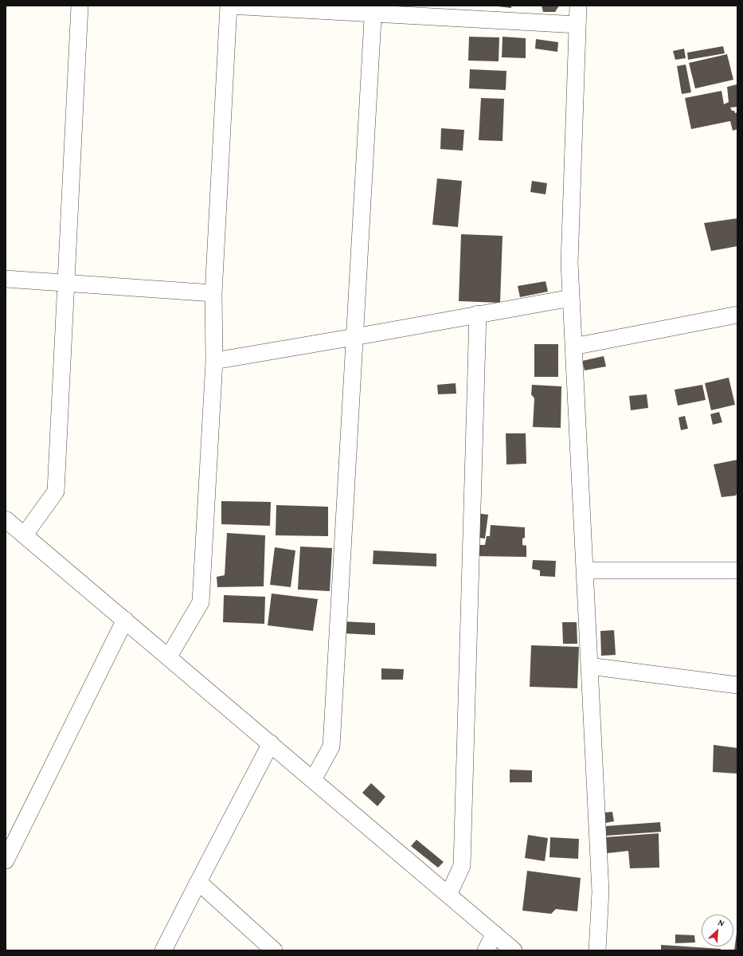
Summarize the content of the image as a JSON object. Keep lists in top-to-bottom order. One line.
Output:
{"north":"top right"}
